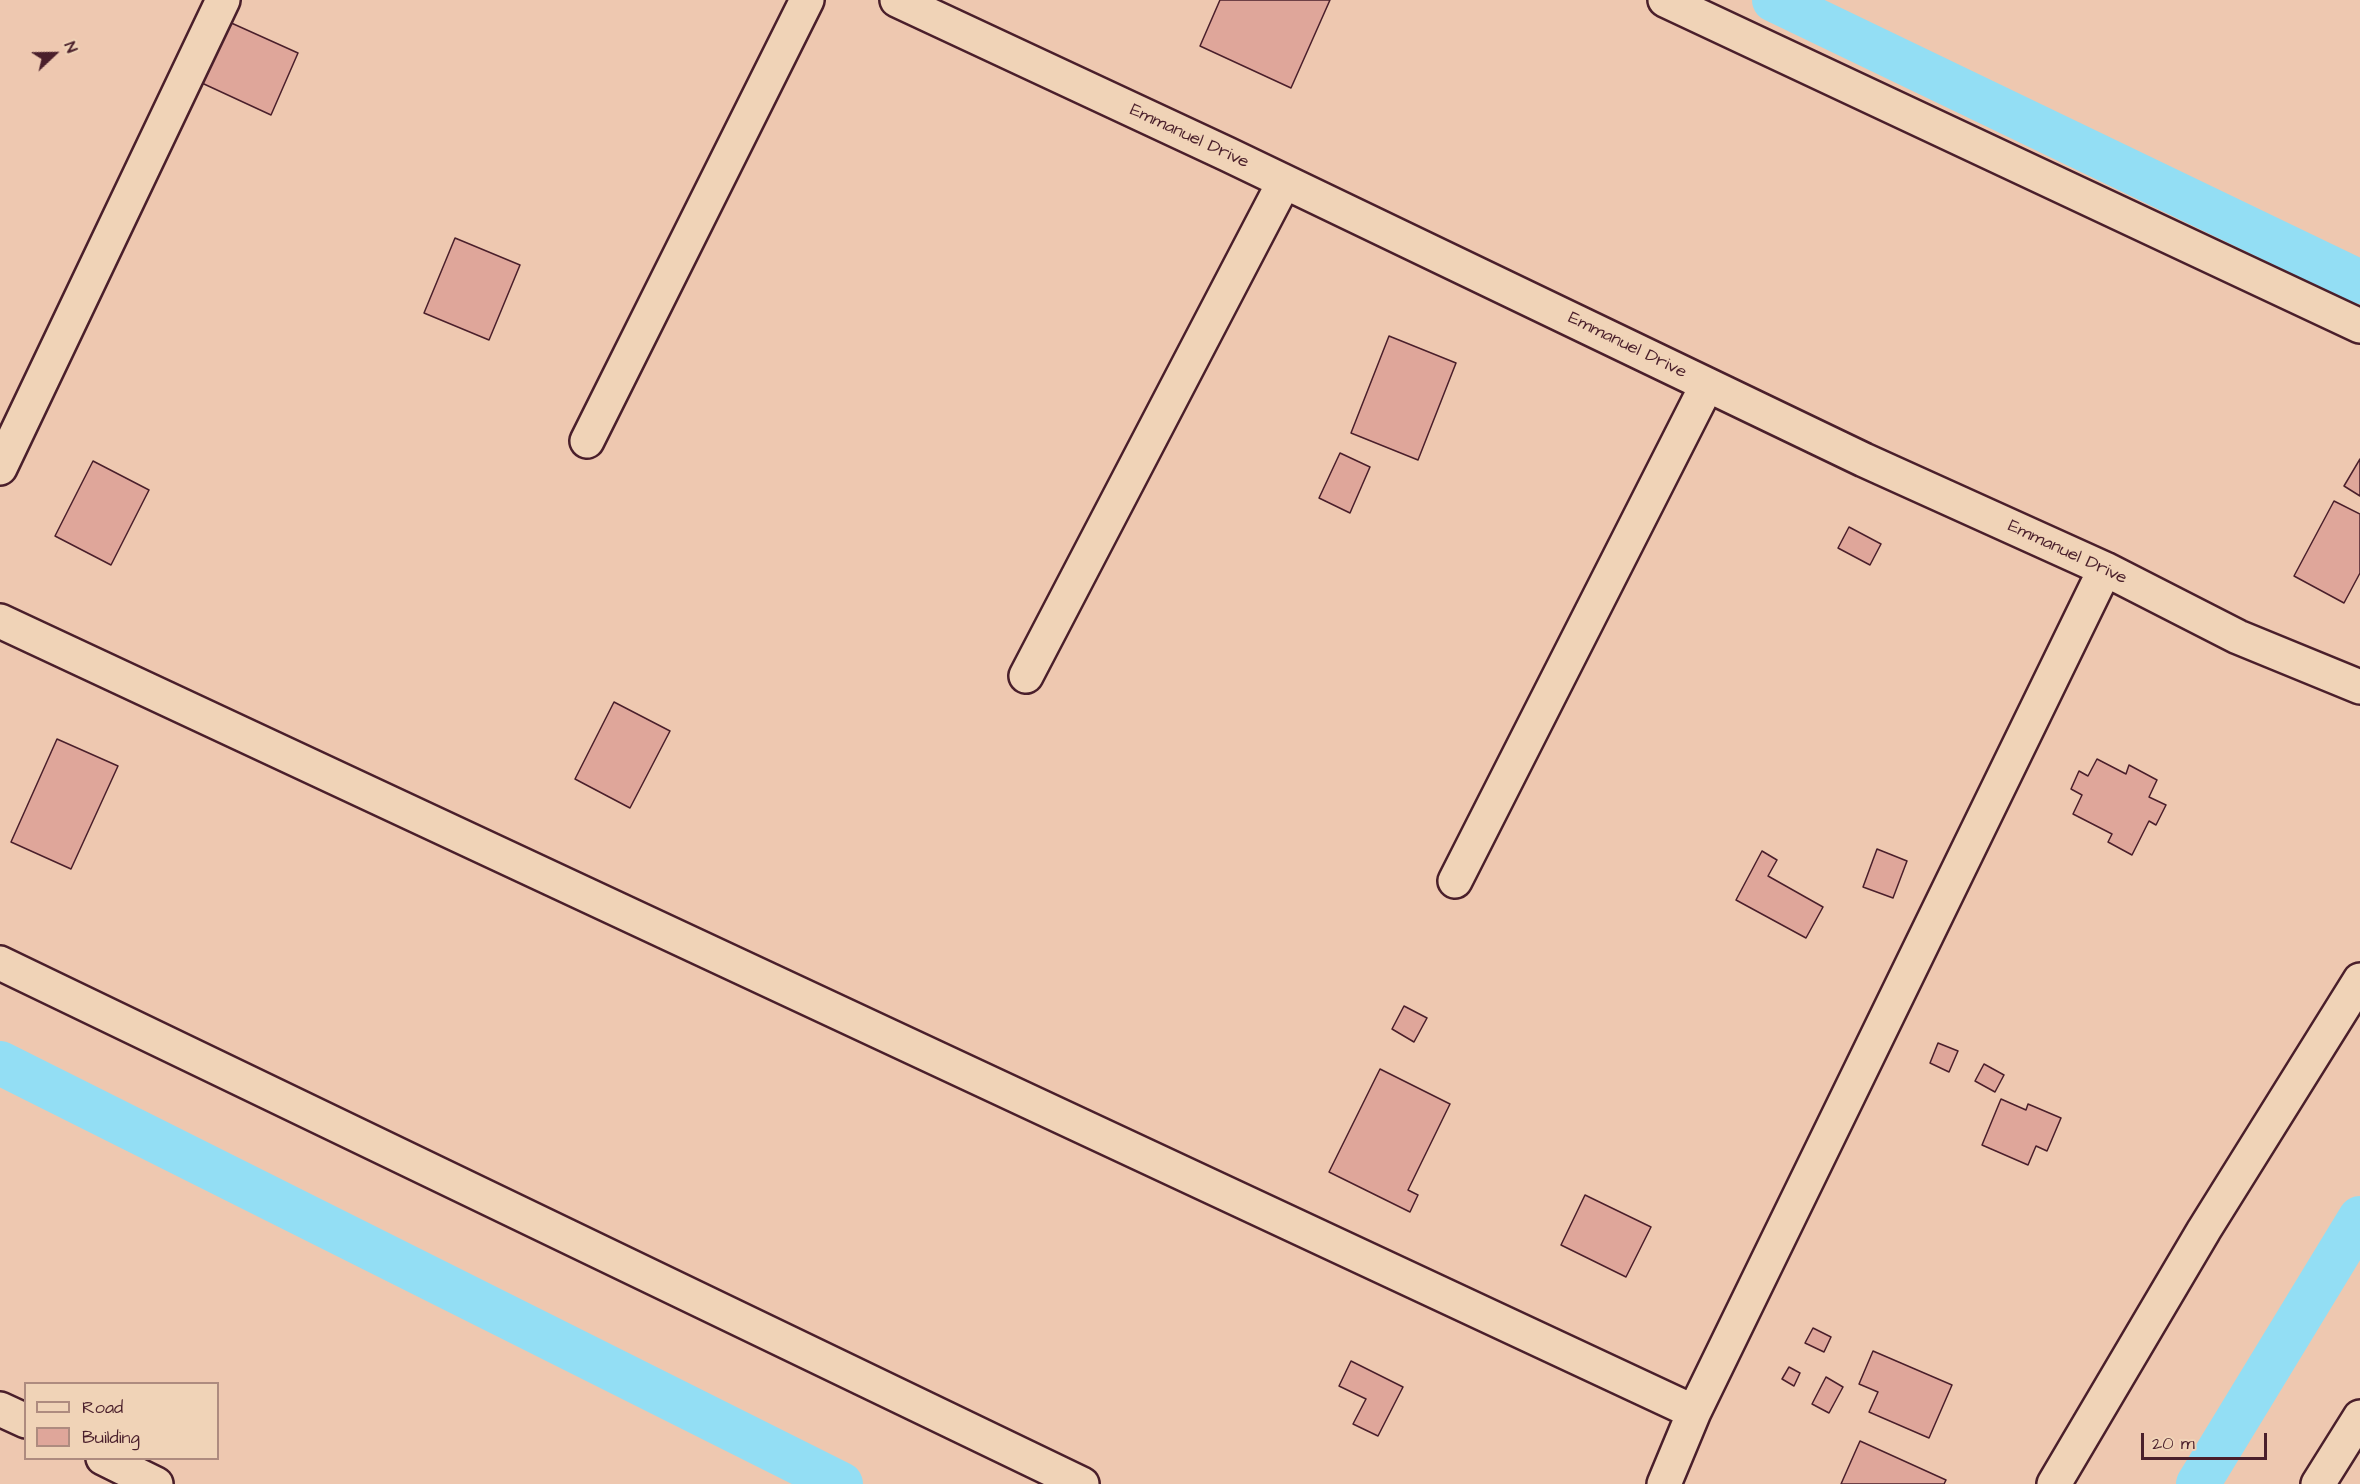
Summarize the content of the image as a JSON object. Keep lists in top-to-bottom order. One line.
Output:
{"streets":{"street":["Emmanuel Drive"]},"legend":["Road","Building"],"scale_bar":"20 m","north":"right"}
